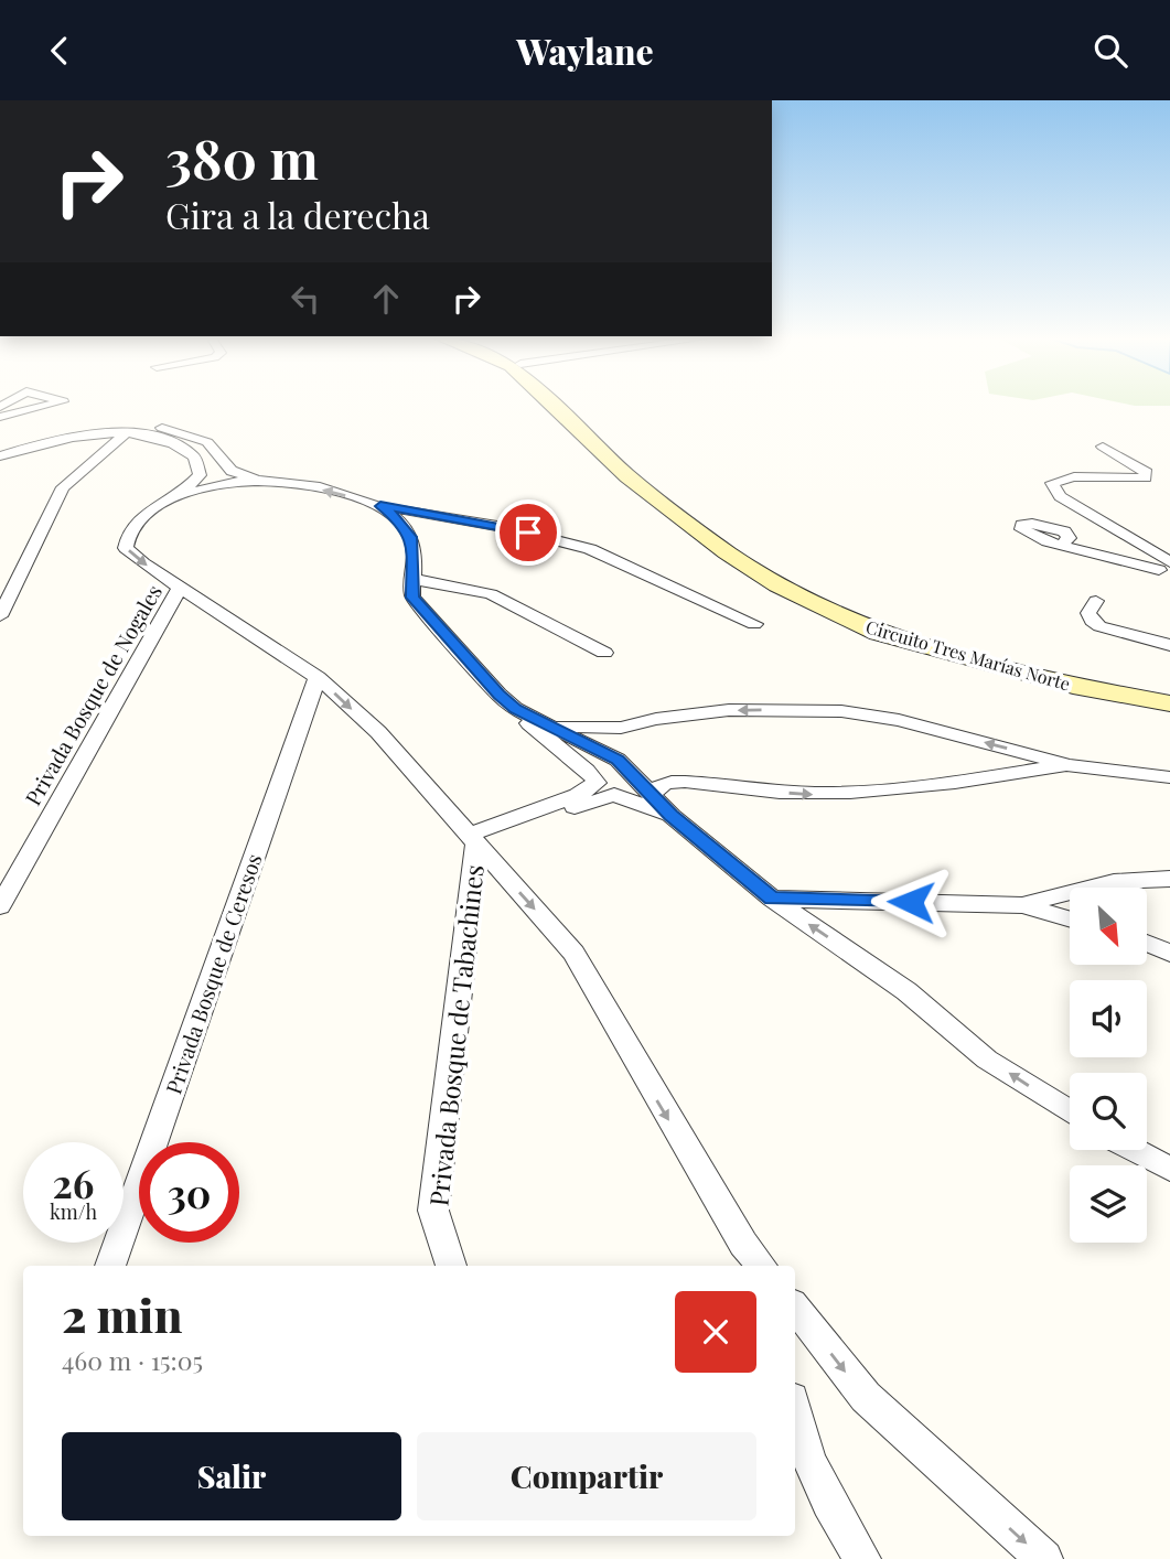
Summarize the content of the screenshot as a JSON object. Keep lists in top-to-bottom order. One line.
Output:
{"streets":{"street":["Circuito Tres Marías Norte","Privada Bosque de Nogales","Privada Bosque de Ceresos","Privada Bosque de Tabachines"]},"north":"bottom right","page":{"header":"Waylane","turn":["380 m","Gira a la derecha"],"speed":"26 km/h","limit":"30","heading":["2 min","460 m · 15:05"],"buttons":["Salir","Compartir"]}}
